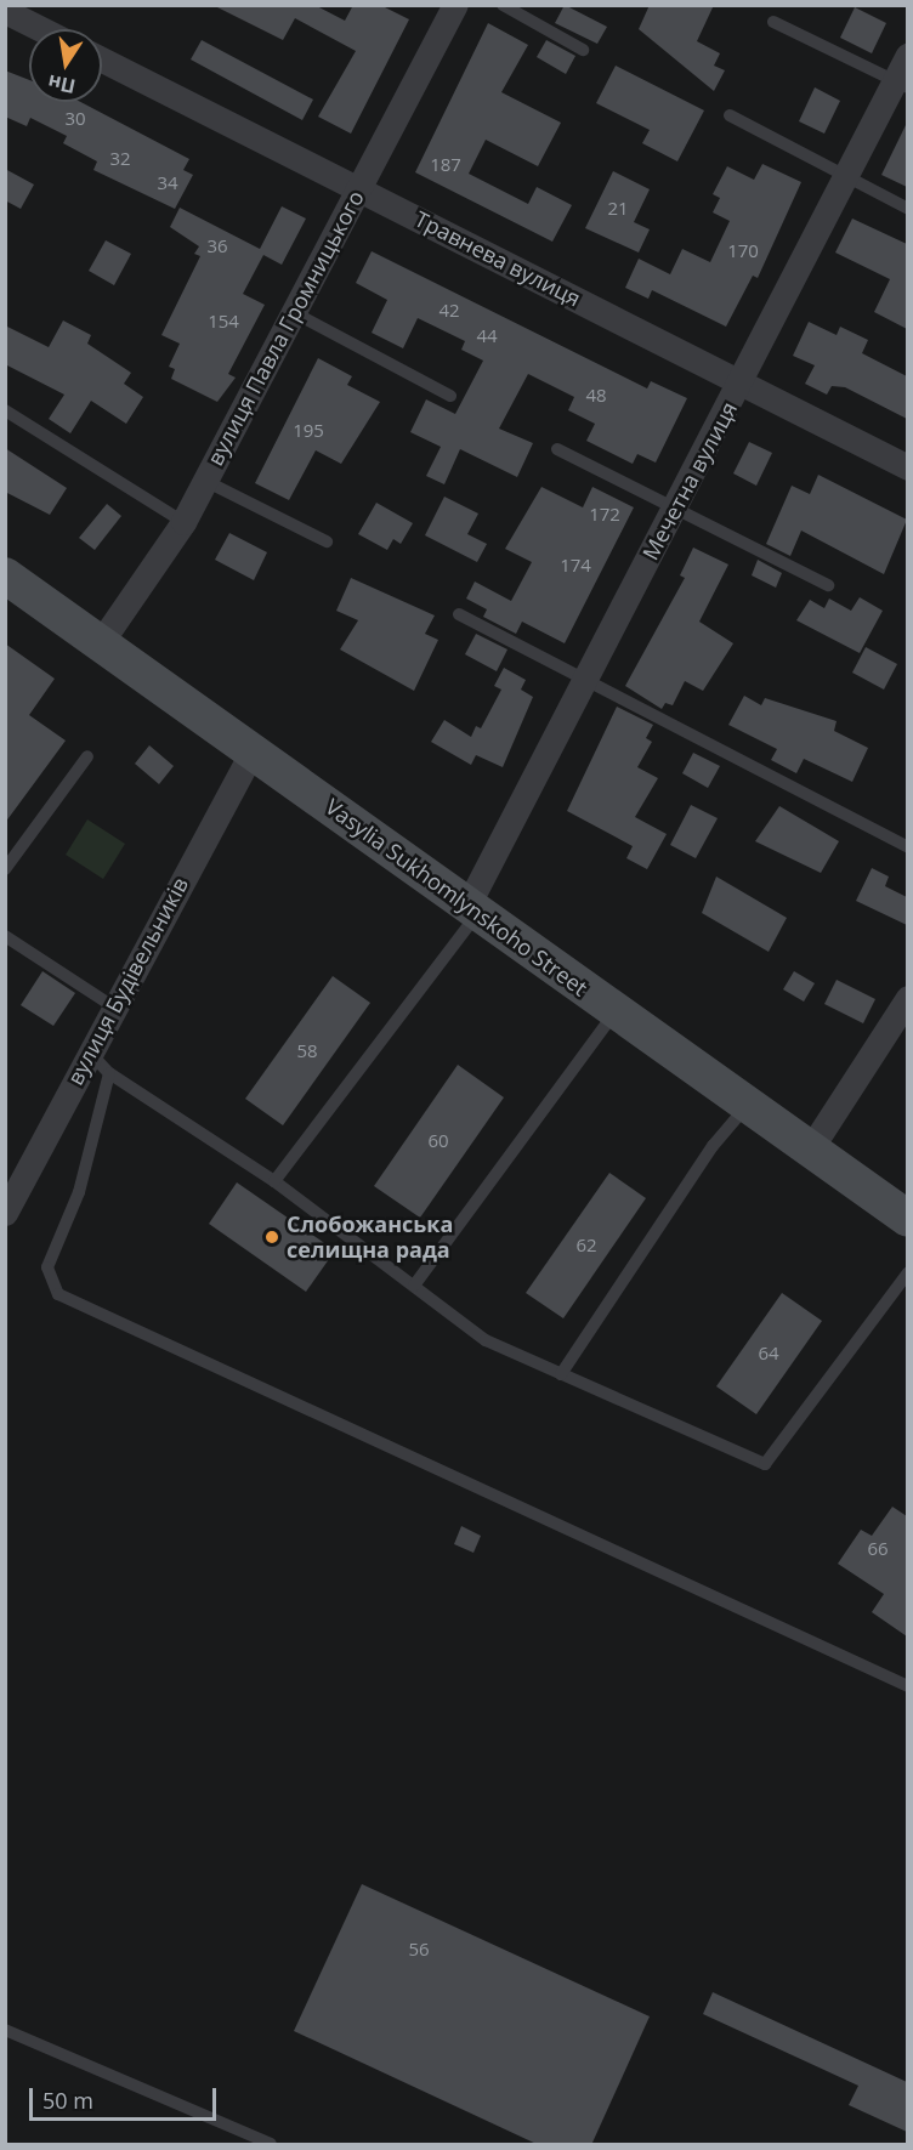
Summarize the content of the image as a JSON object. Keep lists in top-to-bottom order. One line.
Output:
{"streets":{"main road":["Vasylia Sukhomlynskoho Street"],"street":["Травнева вулиця","вулиця Павла Громницького","Мечетна вулиця","вулиця Будівельників"]},"crossings":[["Травнева вулиця","вулиця Павла Громницького"],["Травнева вулиця","Мечетна вулиця"],["вулиця Павла Громницького","Vasylia Sukhomlynskoho Street"],["Мечетна вулиця","Vasylia Sukhomlynskoho Street"],["Vasylia Sukhomlynskoho Street","вулиця Будівельників"]],"places":["Слобожанська селищна рада"],"house_numbers":["30","32","187","34","21","36","170","42","154","44","48","195","172","174","58","60","62","64","66","56"],"scale_bar":"50 m","north":"bottom"}
